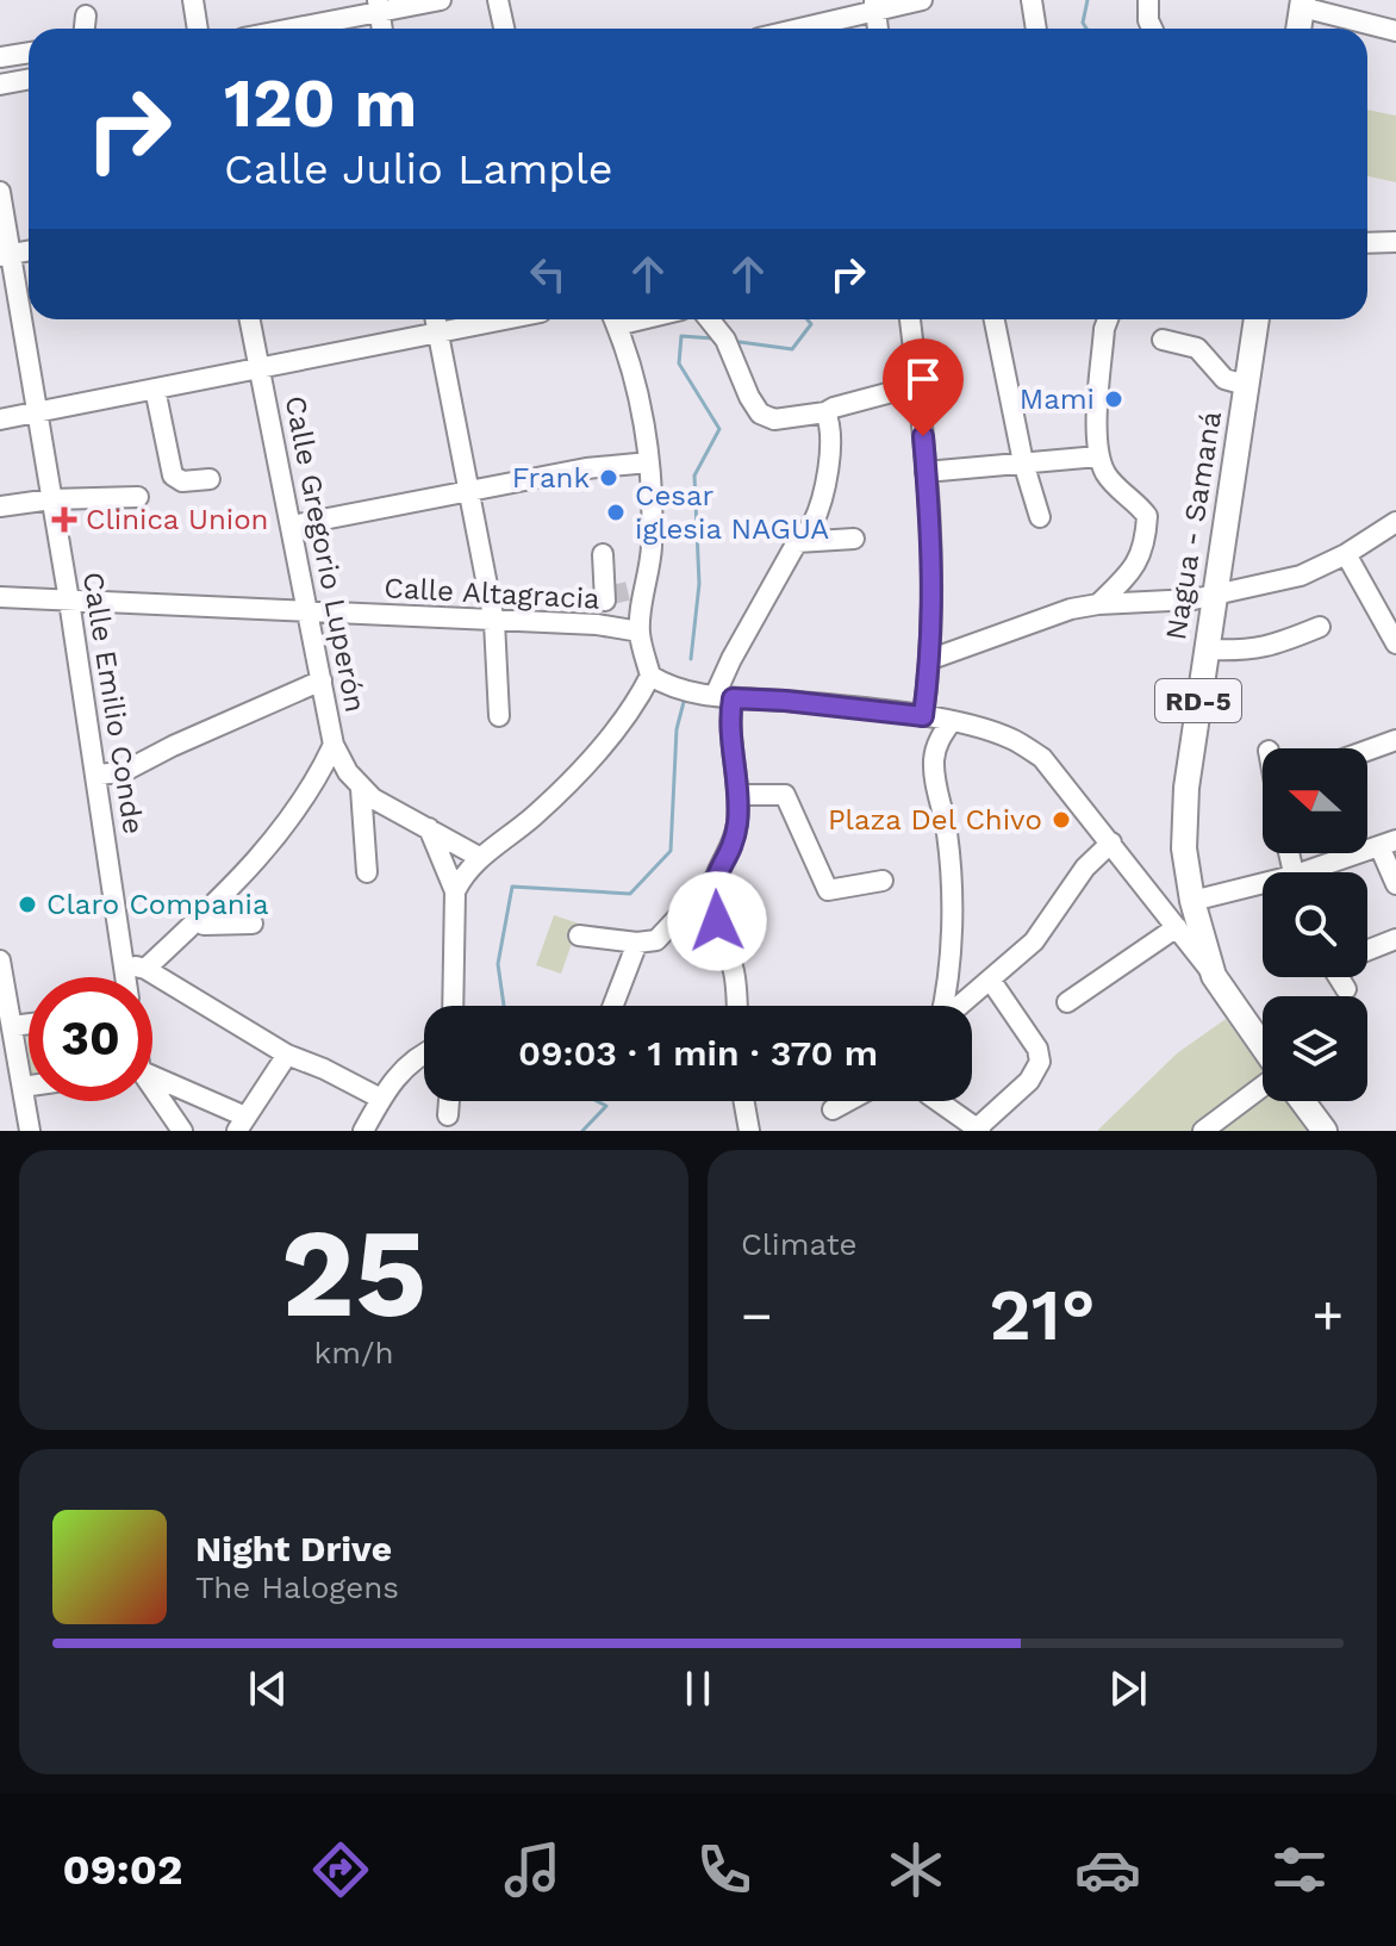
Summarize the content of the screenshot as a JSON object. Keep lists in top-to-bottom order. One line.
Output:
{"streets":{"main road":["Nagua - Samaná","RD-5"],"street":["Calle Gregorio Luperón","Calle Altagracia","Calle Emilio Conde"]},"crossings":[["Calle Gregorio Luperón","Calle Altagracia"],["Calle Altagracia","Calle Emilio Conde"]],"places":{"other":["Mami","Frank","Cesar iglesia NAGUA","Plaza Del Chivo","Claro Compania"],"health":["Clinica Union"]},"north":"left","page":{"turn":["120 m","Calle Julio Lample"],"limit":"30","trip":"09:03 · 1 min · 370 m","tile":[["25","km/h"],"Climate"],"heat":["−","21°","+"],"song":["Night Drive","The Halogens"],"tabs":"09:02"}}
